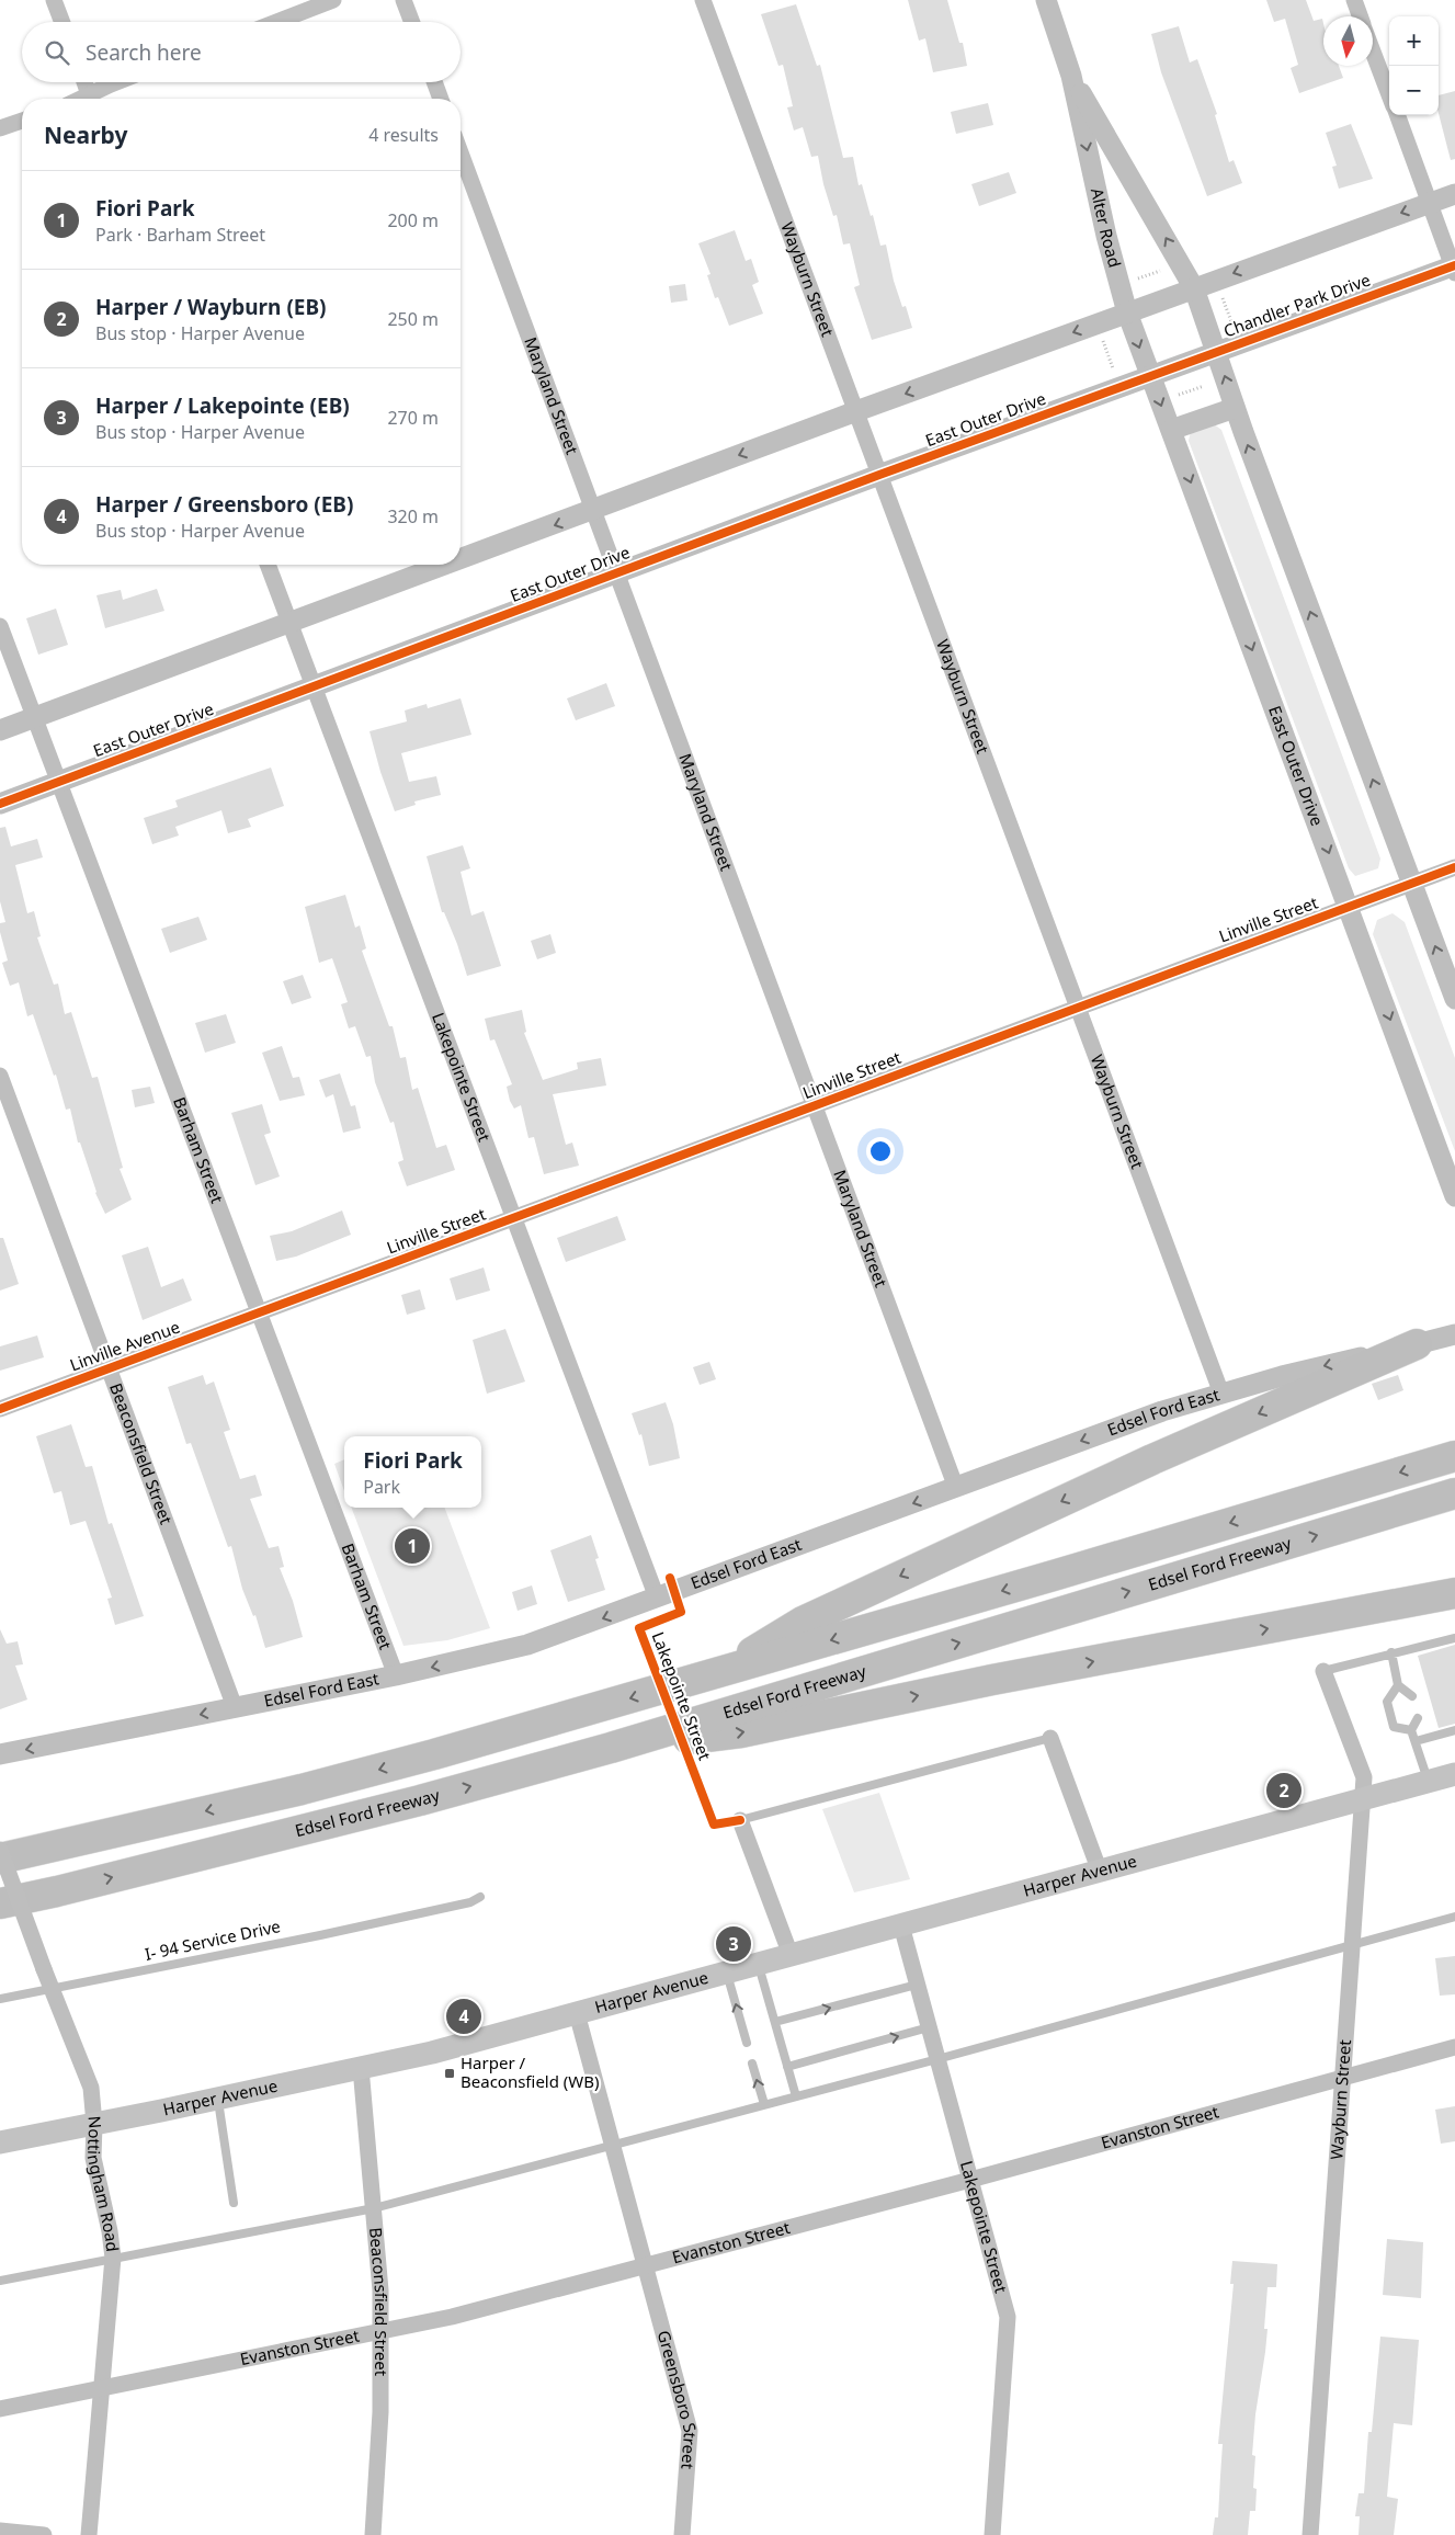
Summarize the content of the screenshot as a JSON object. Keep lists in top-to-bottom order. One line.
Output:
{"streets":{"highway":["Edsel Ford Freeway"],"main road":["Harper Avenue"],"street":["Alter Road","Wayburn Street","Chandler Park Drive","Maryland Street","East Outer Drive","Linville Street","Lakepointe Street","Barham Street","Linville Avenue","Edsel Ford East","Beaconsfield Street","Evanston Street","Nottingham Road","Greensboro Street"],"lane":["I- 94 Service Drive"]},"crossings":[["Alter Road","Chandler Park Drive"],["Alter Road","East Outer Drive"],["Wayburn Street","East Outer Drive"],["Wayburn Street","Linville Street"],["Wayburn Street","Edsel Ford East"],["Wayburn Street","Harper Avenue"],["Wayburn Street","Evanston Street"],["Chandler Park Drive","East Outer Drive"],["Maryland Street","East Outer Drive"],["Maryland Street","Linville Street"],["Maryland Street","Edsel Ford East"],["East Outer Drive","Linville Street"],["East Outer Drive","Lakepointe Street"],["East Outer Drive","Barham Street"],["Linville Street","Lakepointe Street"],["Linville Street","Barham Street"],["Linville Street","Linville Avenue"],["Lakepointe Street","Edsel Ford East"],["Lakepointe Street","Harper Avenue"],["Lakepointe Street","Evanston Street"],["Barham Street","Linville Avenue"],["Barham Street","Edsel Ford East"],["Linville Avenue","Beaconsfield Street"],["Edsel Ford East","Beaconsfield Street"],["Beaconsfield Street","Harper Avenue"],["Beaconsfield Street","Evanston Street"],["Harper Avenue","Nottingham Road"],["Harper Avenue","Greensboro Street"],["I- 94 Service Drive","Nottingham Road"],["Evanston Street","Nottingham Road"],["Evanston Street","Greensboro Street"]],"one_way":["Edsel Ford East"],"places":{"transit":["Harper / Beaconsfield (WB)"]},"north":"bottom","page":{"map_buttons":["+","−"],"search":"Search here","heading":["Nearby","4 results"],"list":[{"mark":"1","name":"Fiori Park","note":"Park · Barham Street","value":"200 m"},{"mark":"2","name":"Harper / Wayburn (EB)","note":"Bus stop · Harper Avenue","value":"250 m"},{"mark":"3","name":"Harper / Lakepointe (EB)","note":"Bus stop · Harper Avenue","value":"270 m"},{"mark":"4","name":"Harper / Greensboro (EB)","note":"Bus stop · Harper Avenue","value":"320 m"}],"popup":["Fiori Park","Park"],"pins":["1","2","3","4"]}}
